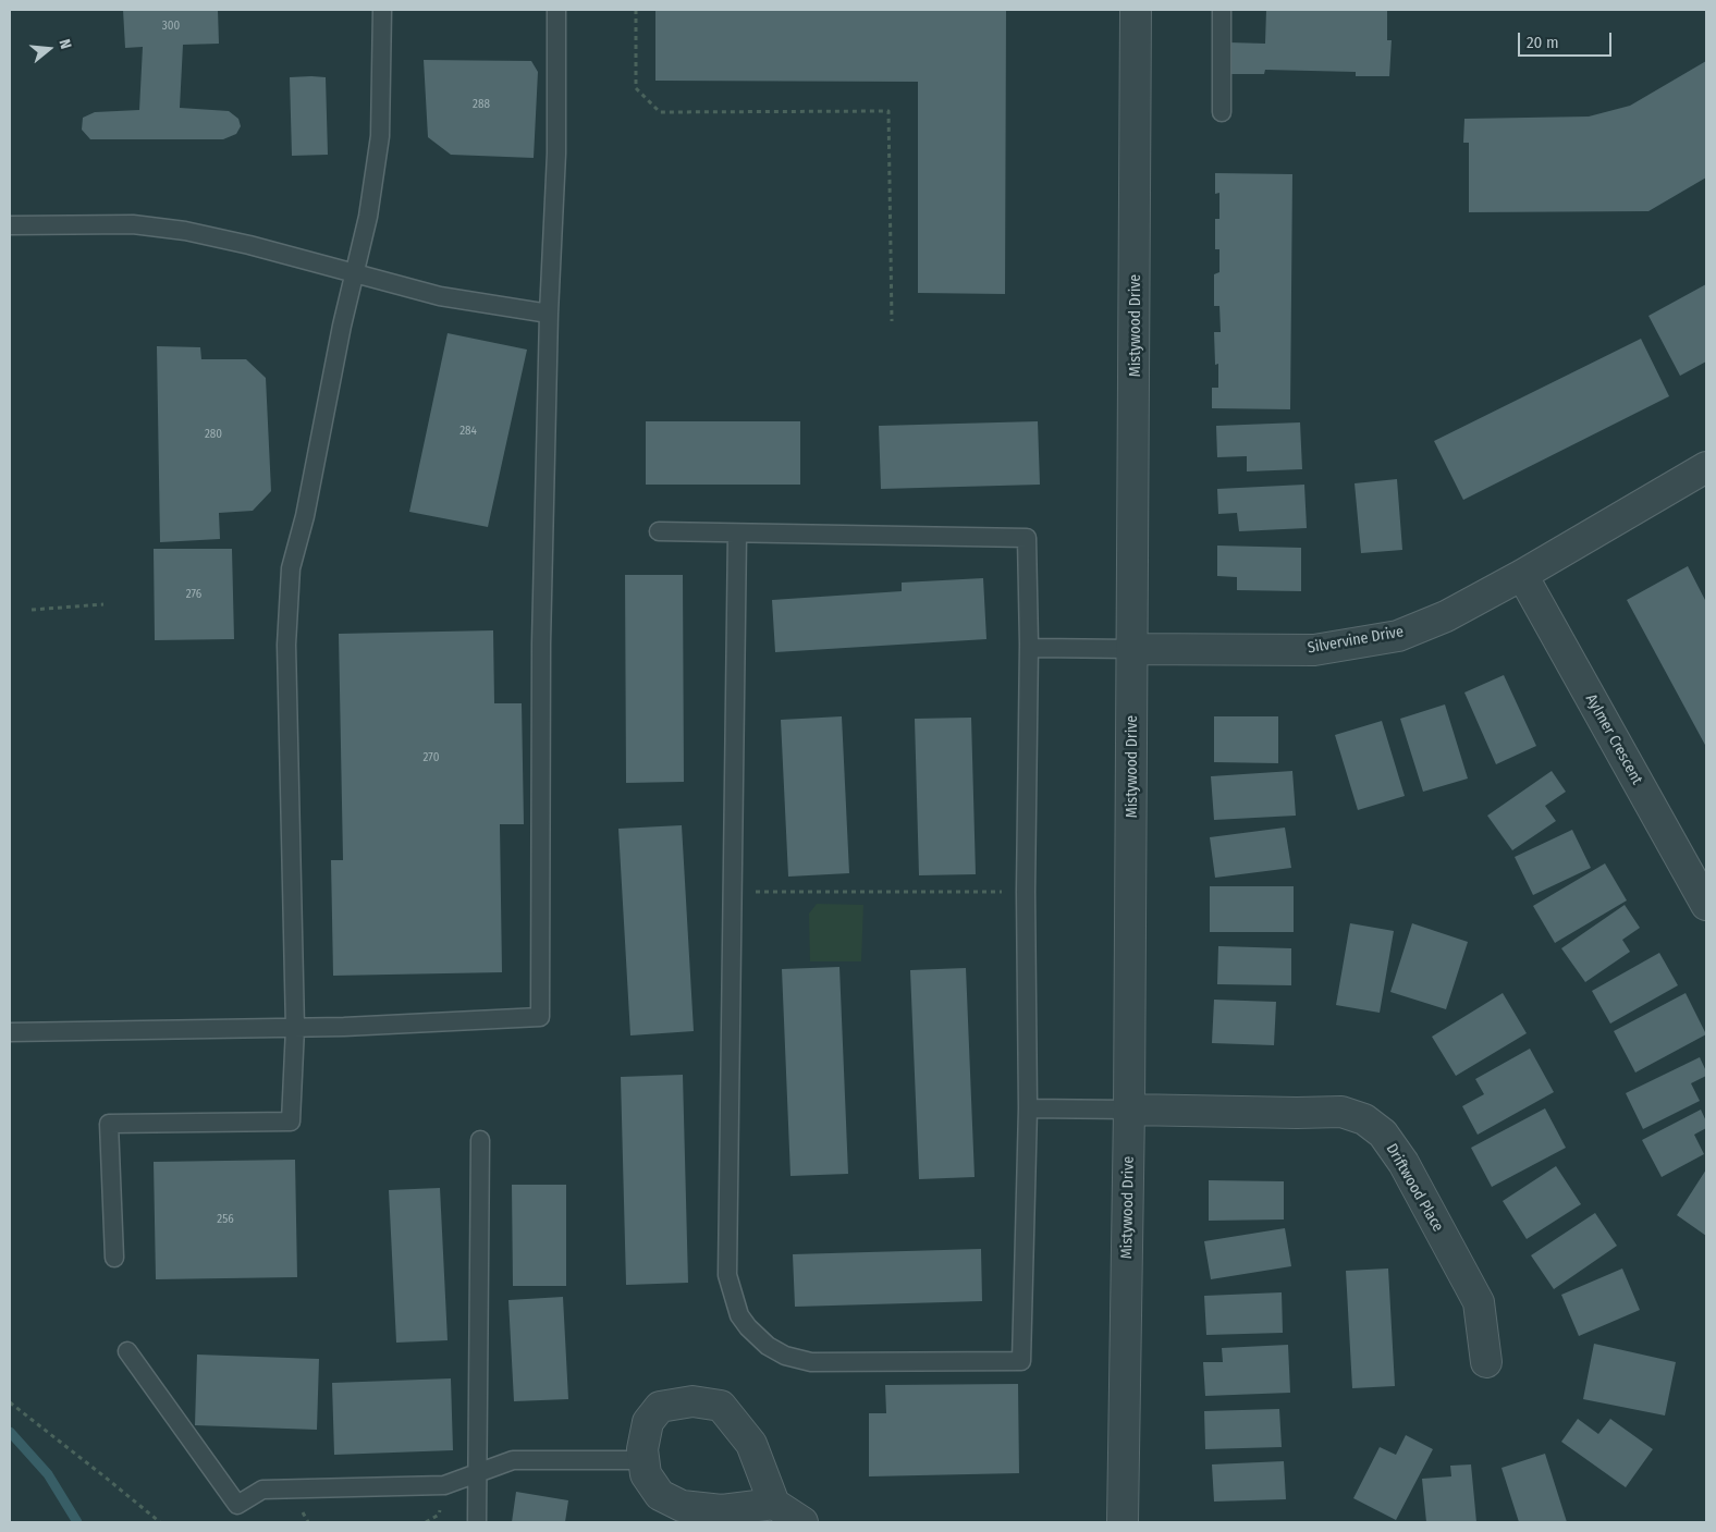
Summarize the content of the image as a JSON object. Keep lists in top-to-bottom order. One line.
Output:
{"streets":{"street":["Mistywood Drive","Silvervine Drive","Aylmer Crescent","Driftwood Place"]},"crossings":[["Mistywood Drive","Silvervine Drive"],["Mistywood Drive","Driftwood Place"],["Silvervine Drive","Aylmer Crescent"]],"house_numbers":["300","288","284","280","276","270","256"],"scale_bar":"20 m","north":"right"}
